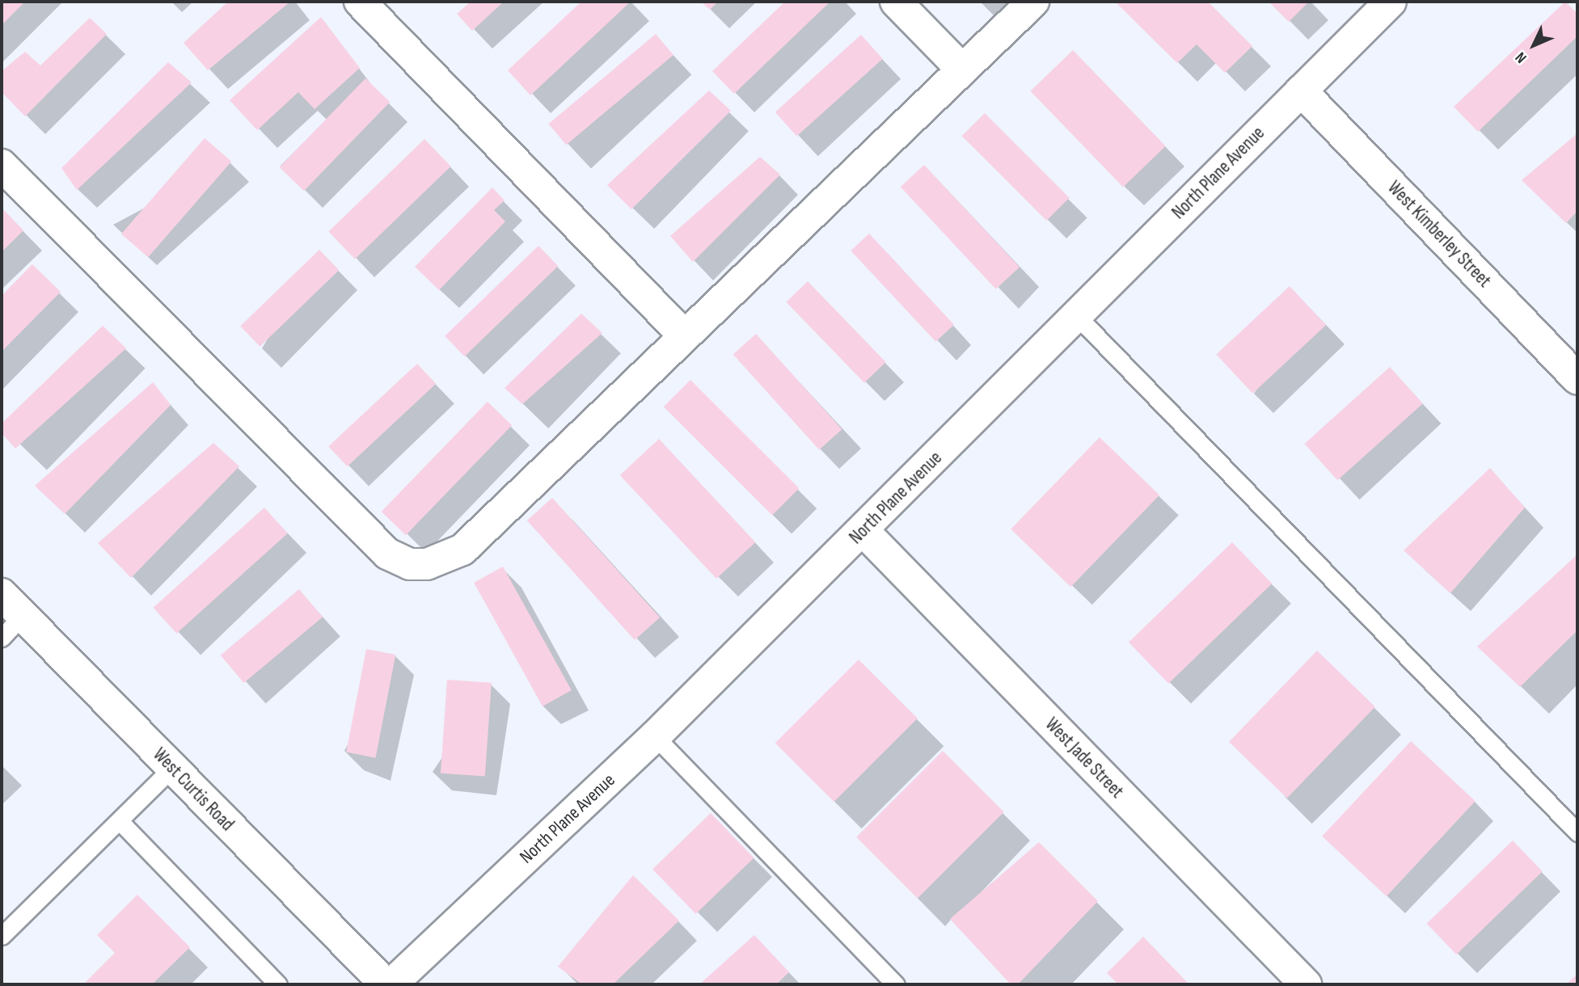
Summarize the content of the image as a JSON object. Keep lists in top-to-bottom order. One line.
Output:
{"streets":{"street":["North Plane Avenue","West Kimberley Street","West Jade Street","West Curtis Road"]},"crossings":[["North Plane Avenue","West Kimberley Street"],["North Plane Avenue","West Jade Street"]],"north":"bottom left"}
